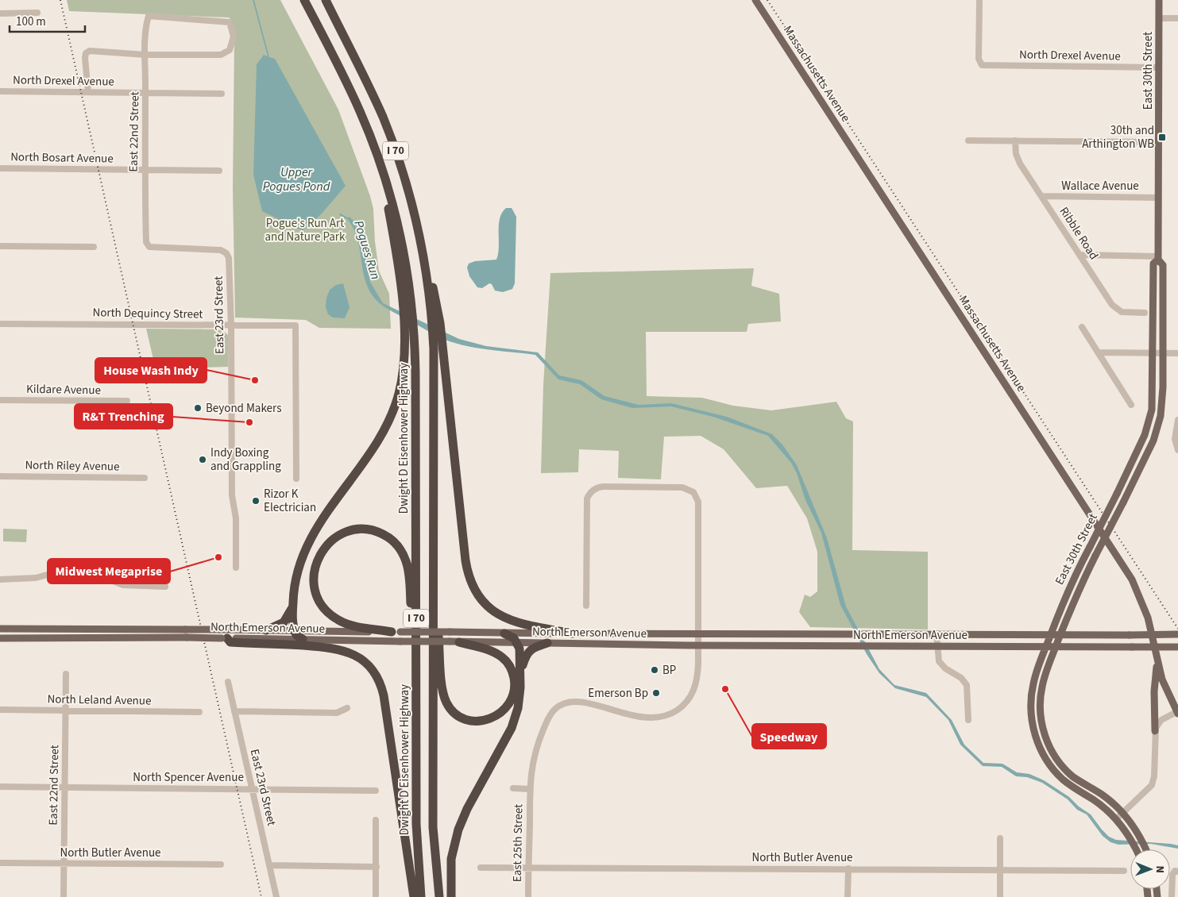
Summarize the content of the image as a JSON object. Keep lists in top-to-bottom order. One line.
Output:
{"streets":{"highway":["I 70","Dwight D Eisenhower Highway"],"main road":["East 30th Street","Massachusetts Avenue","North Emerson Avenue"],"street":["North Drexel Avenue","East 22nd Street","North Bosart Avenue","Wallace Avenue","Ribble Road","North Dequincy Street","East 23rd Street","Kildare Avenue","North Riley Avenue","North Leland Avenue","North Spencer Avenue","East 25th Street","North Butler Avenue"]},"crossings":[["North Drexel Avenue","East 30th Street"],["North Drexel Avenue","East 22nd Street"],["East 30th Street","Wallace Avenue"],["East 30th Street","North Emerson Avenue"],["East 22nd Street","North Bosart Avenue"],["East 22nd Street","East 23rd Street"],["East 22nd Street","North Leland Avenue"],["East 22nd Street","North Spencer Avenue"],["East 22nd Street","North Butler Avenue"],["Wallace Avenue","Ribble Road"],["North Dequincy Street","East 23rd Street"],["East 23rd Street","North Spencer Avenue"],["North Emerson Avenue","East 25th Street"],["East 25th Street","North Butler Avenue"]],"water":["Upper Pogues Pond","Pogues Run"],"parks":["Pogue's Run Art and Nature Park"],"places":{"transit":["30th and Arthington WB"],"other":["House Wash Indy","Beyond Makers","R&T Trenching","Indy Boxing and Grappling","Rizor K Electrician","Midwest Megaprise","BP","Speedway","Emerson Bp"]},"scale_bar":"100 m","north":"right"}
